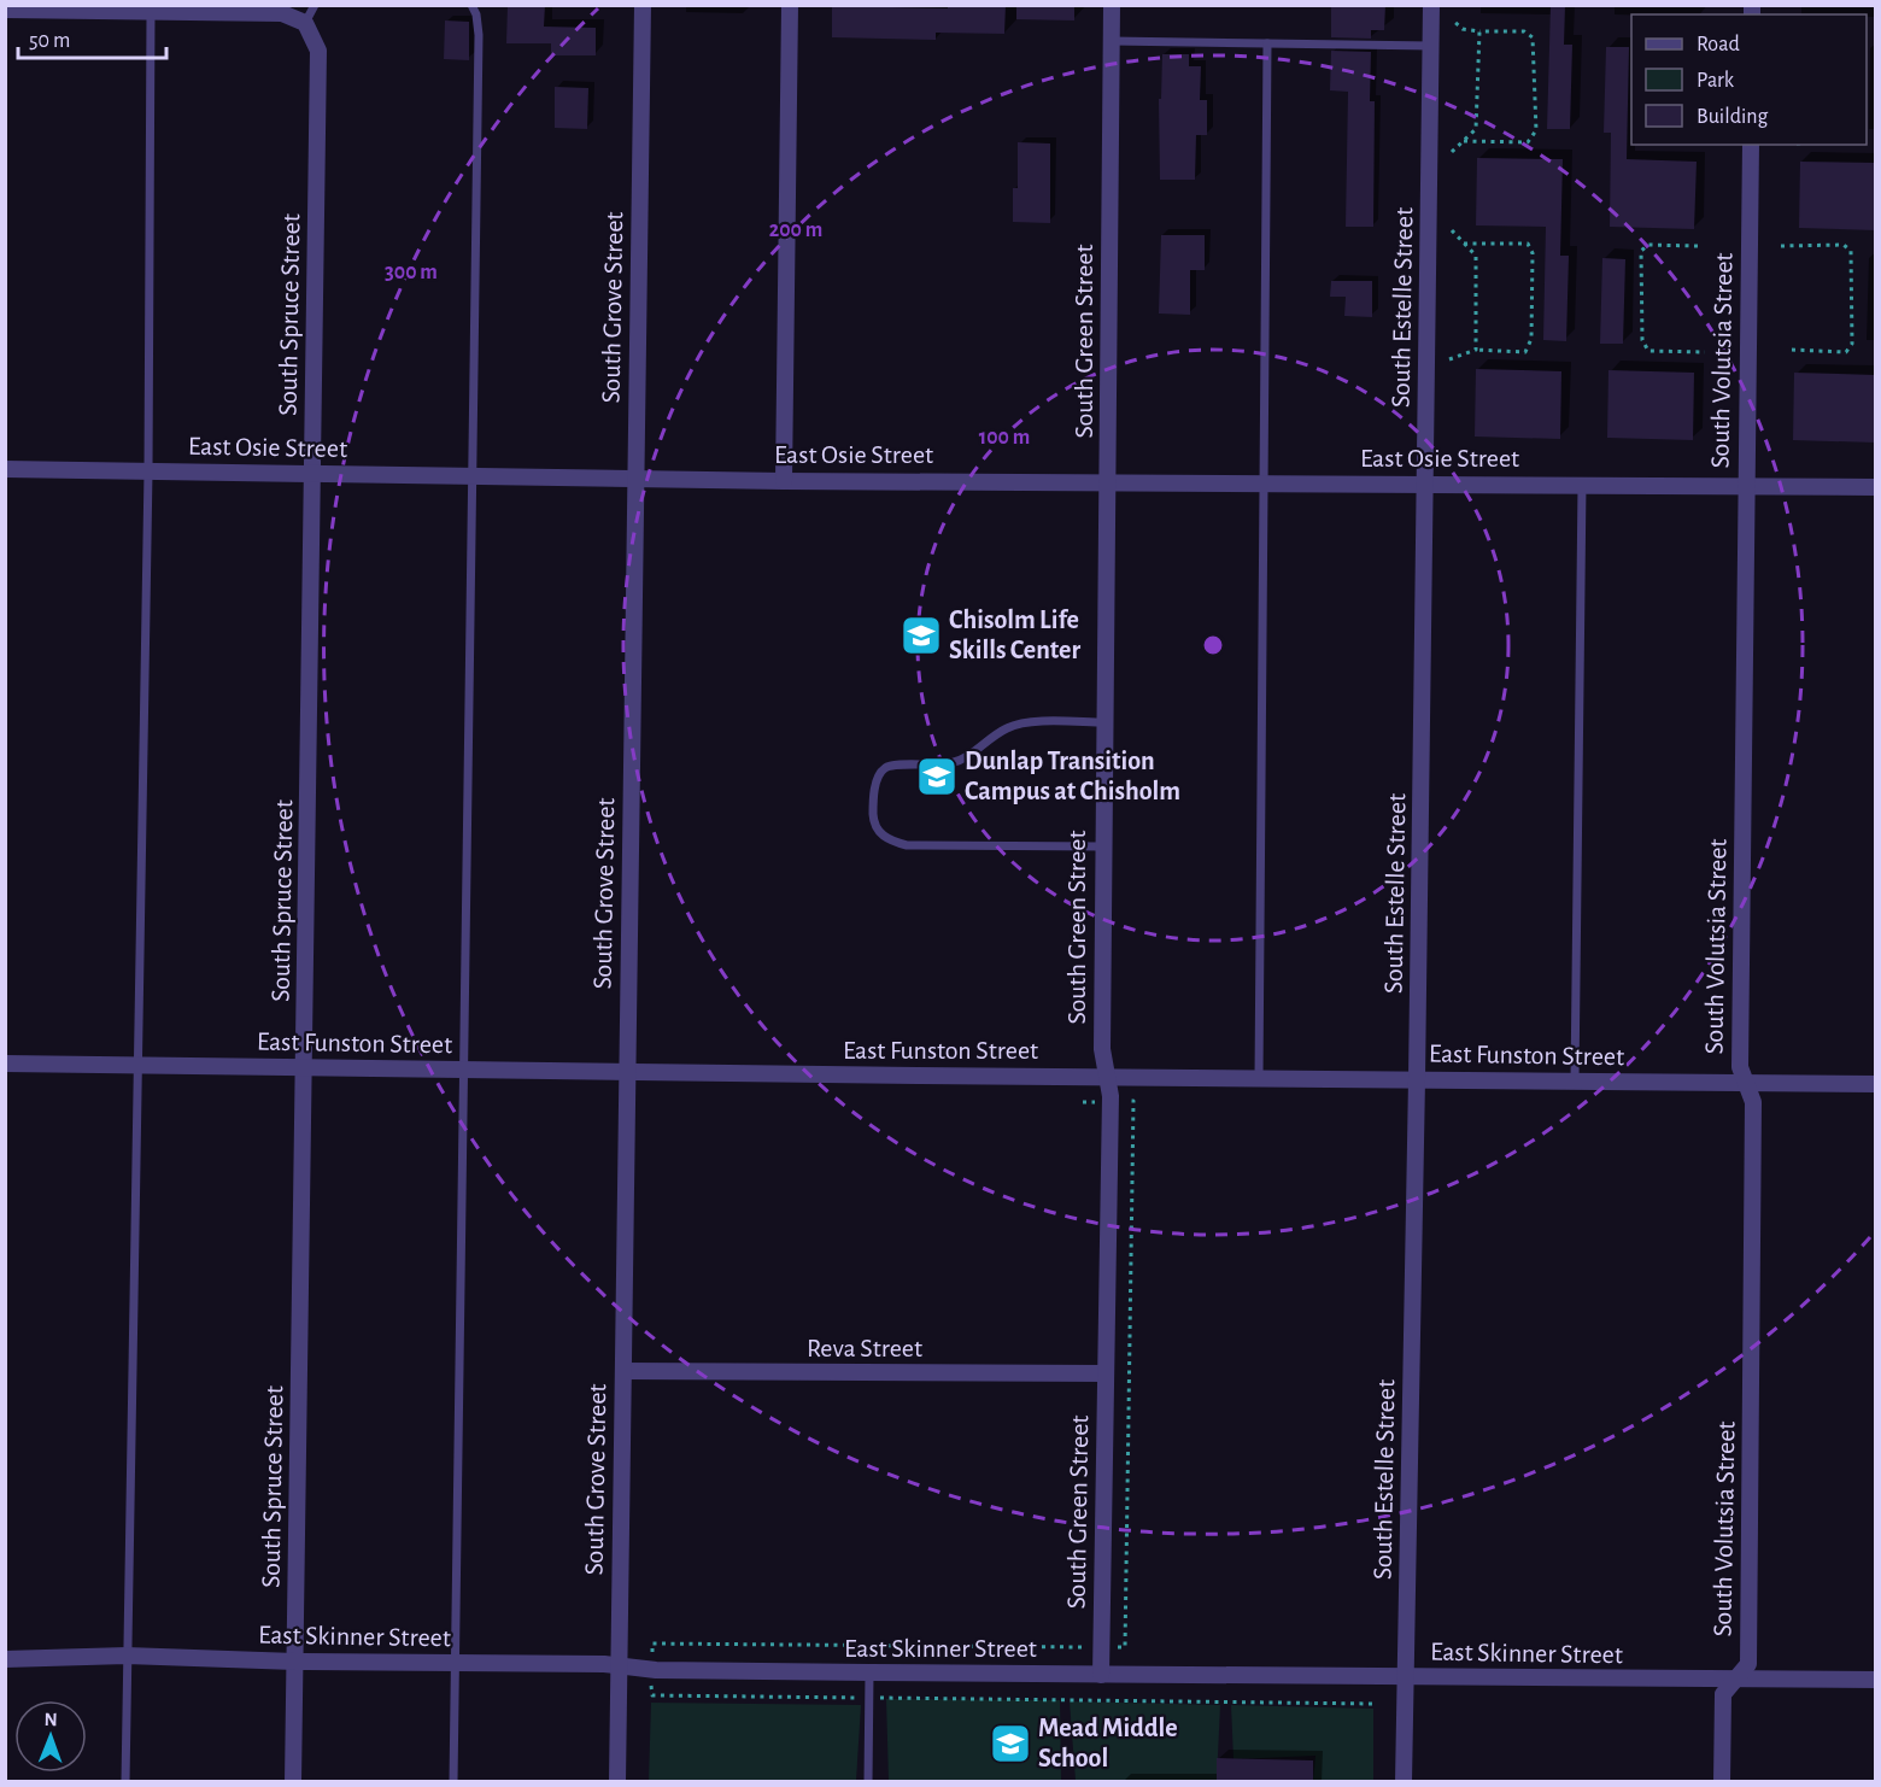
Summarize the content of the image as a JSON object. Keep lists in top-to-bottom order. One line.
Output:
{"streets":{"street":["South Grove Street","South Estelle Street","South Spruce Street","South Green Street","South Volutsia Street","East Osie Street","East Funston Street","Reva Street","East Skinner Street"]},"crossings":[["South Grove Street","East Osie Street"],["South Grove Street","East Funston Street"],["South Grove Street","Reva Street"],["South Grove Street","East Skinner Street"],["South Estelle Street","East Osie Street"],["South Estelle Street","East Funston Street"],["South Estelle Street","East Skinner Street"],["South Spruce Street","East Osie Street"],["South Spruce Street","East Funston Street"],["South Spruce Street","East Skinner Street"],["South Green Street","East Osie Street"],["South Green Street","East Funston Street"],["South Green Street","Reva Street"],["South Green Street","East Skinner Street"],["South Volutsia Street","East Osie Street"],["South Volutsia Street","East Funston Street"],["South Volutsia Street","East Skinner Street"]],"places":{"school or university":["Chisolm Life Skills Center","Dunlap Transition Campus at Chisholm","Mead Middle School"]},"legend":["Road","Park","Building"],"scale_bar":"50 m","north":"top","rings":["200 m","300 m","100 m"]}
